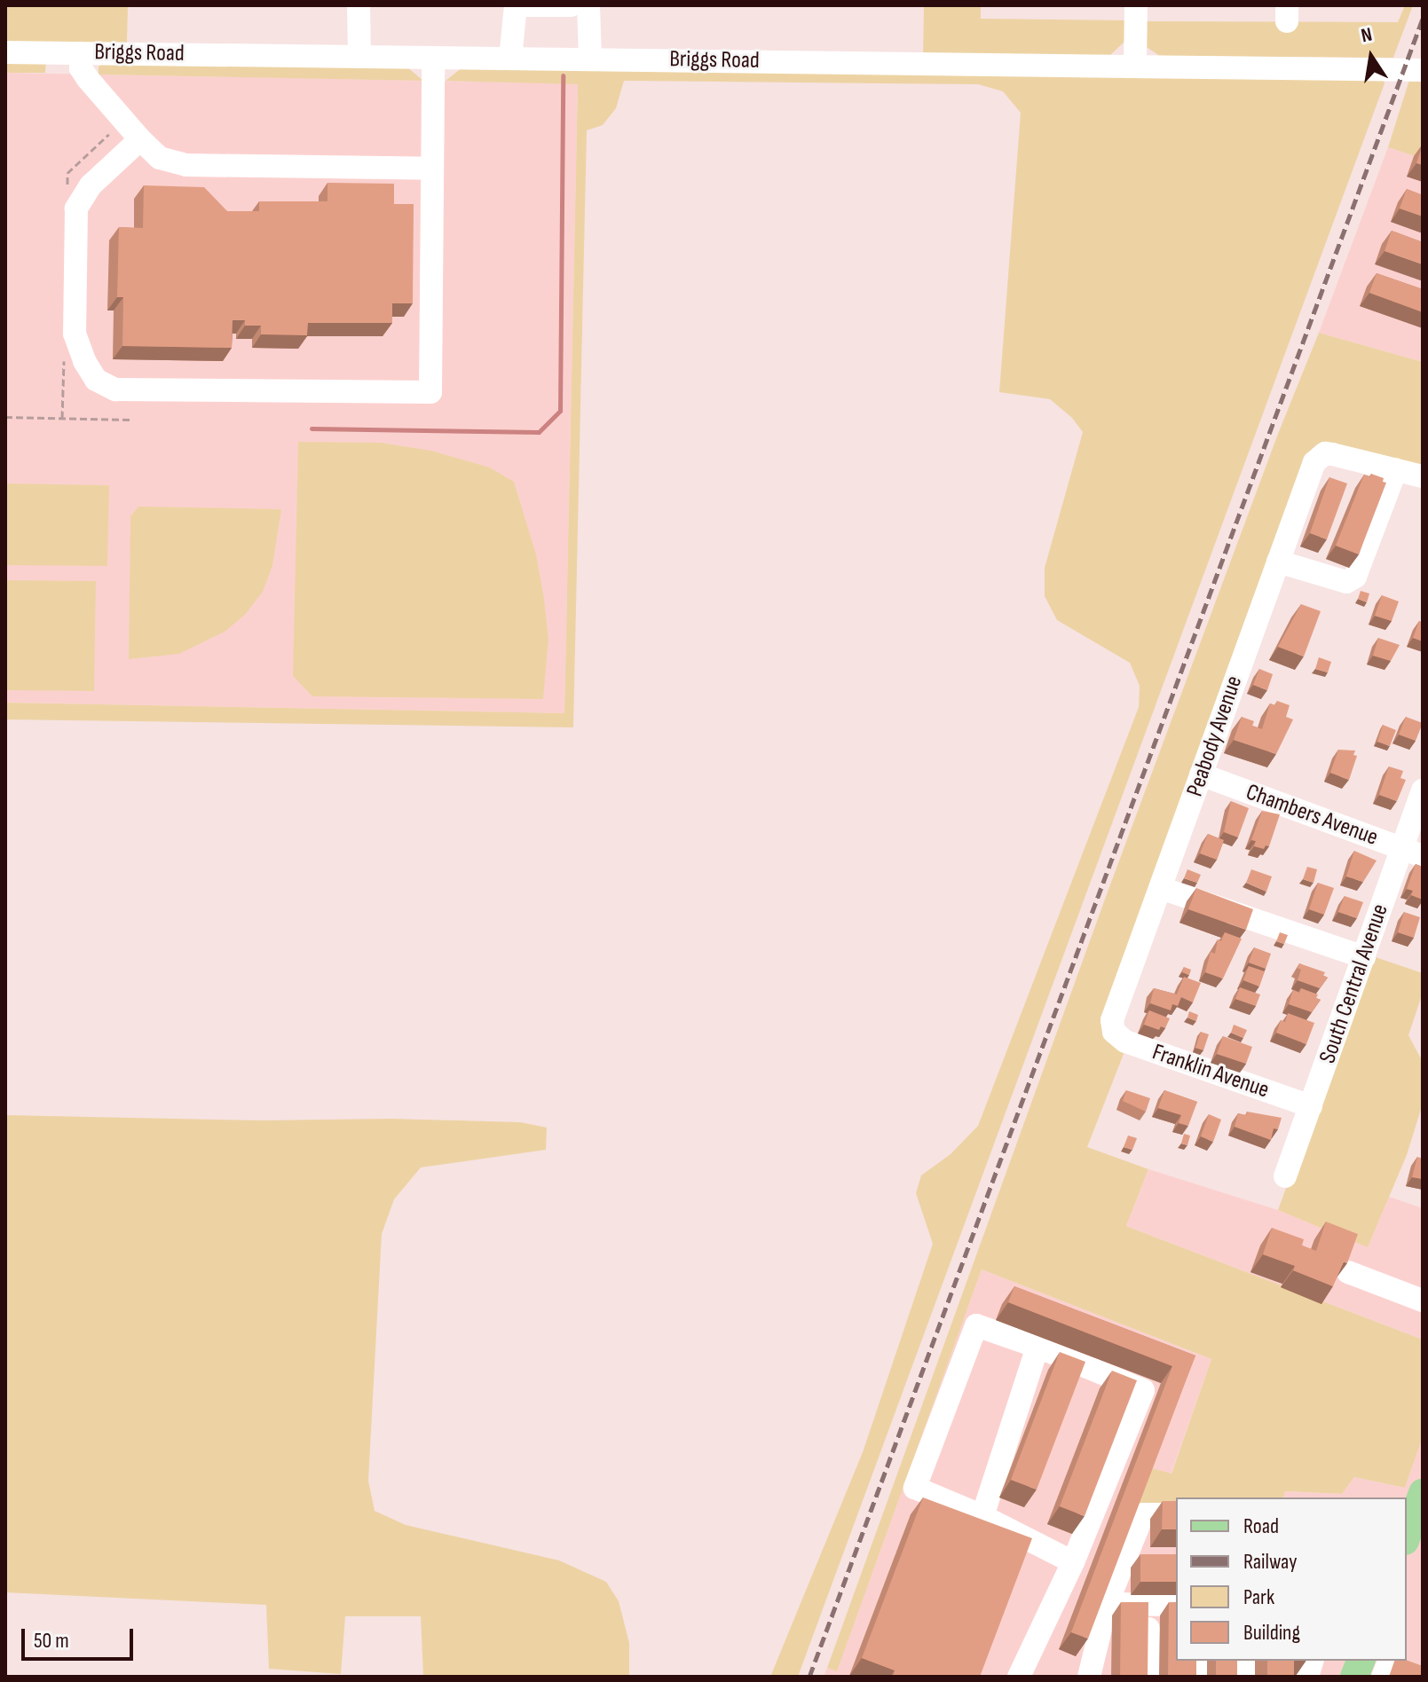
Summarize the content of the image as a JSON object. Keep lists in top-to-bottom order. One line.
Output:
{"streets":{"street":["Briggs Road","Peabody Avenue","Chambers Avenue","South Central Avenue","Franklin Avenue"]},"crossings":[["Peabody Avenue","Chambers Avenue"],["Peabody Avenue","Franklin Avenue"],["Chambers Avenue","South Central Avenue"],["South Central Avenue","Franklin Avenue"]],"legend":["Road","Railway","Park","Building"],"scale_bar":"50 m","north":"top"}
